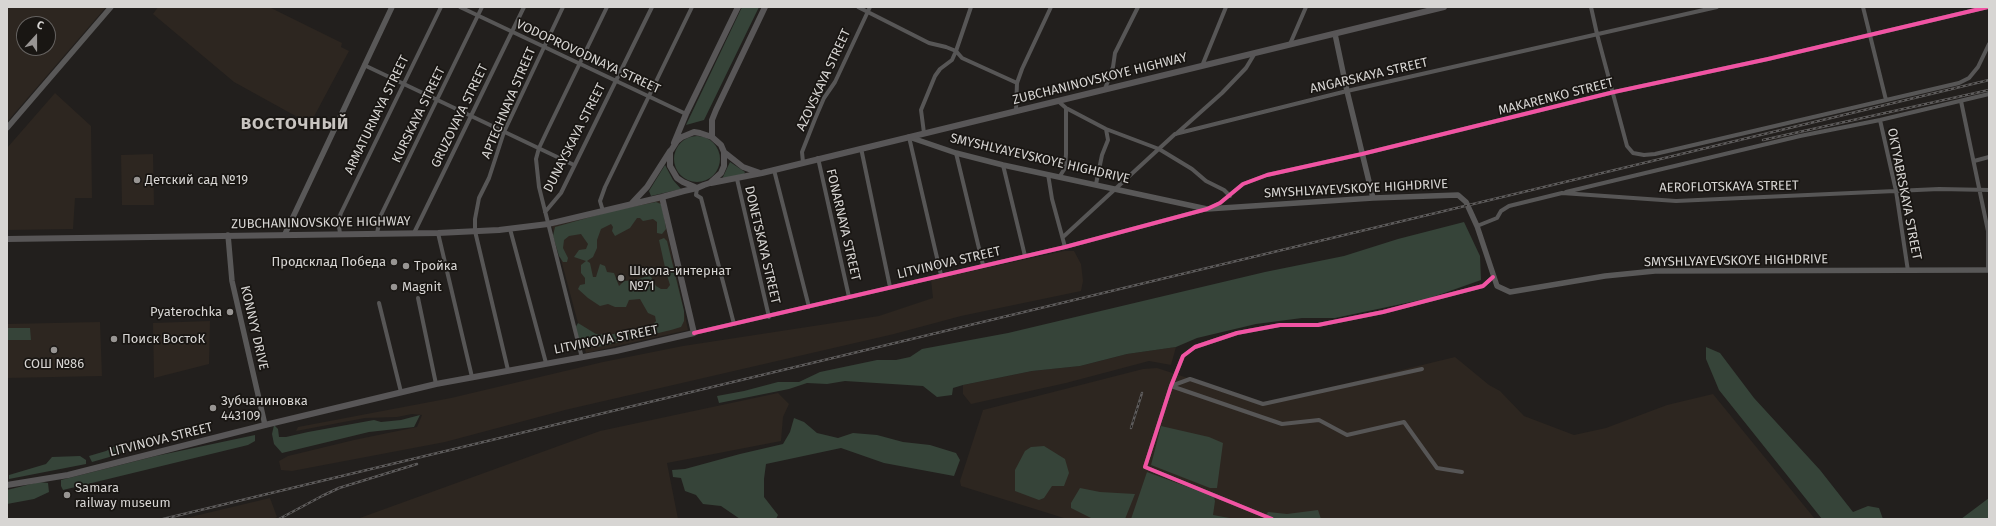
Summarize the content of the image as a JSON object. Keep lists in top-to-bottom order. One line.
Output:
{"streets":{"main road":["ZUBCHANINOVSKOYE HIGHWAY","LITVINOVA STREET"],"street":["VODOPROVODNAYA STREET","ANGARSKAYA STREET","AZOVSKAYA STREET","MAKARENKO STREET","APTECHNAYA STREET","ARMATURNAYA STREET","KURSKAYA STREET","GRUZOVAYA STREET","DUNAYSKAYA STREET","SMYSHLYAYEVSKOYE HIGHDRIVE","AEROFLOTSKAYA STREET","OKTYABRSKAYA STREET","FONARNAYA STREET","DONETSKAYA STREET","KONNYY DRIVE"]},"crossings":[["VODOPROVODNAYA STREET","APTECHNAYA STREET"],["VODOPROVODNAYA STREET","KURSKAYA STREET"],["VODOPROVODNAYA STREET","GRUZOVAYA STREET"],["VODOPROVODNAYA STREET","DUNAYSKAYA STREET"],["ANGARSKAYA STREET","SMYSHLYAYEVSKOYE HIGHDRIVE"],["ZUBCHANINOVSKOYE HIGHWAY","AZOVSKAYA STREET"],["ZUBCHANINOVSKOYE HIGHWAY","APTECHNAYA STREET"],["ZUBCHANINOVSKOYE HIGHWAY","ARMATURNAYA STREET"],["ZUBCHANINOVSKOYE HIGHWAY","KURSKAYA STREET"],["ZUBCHANINOVSKOYE HIGHWAY","GRUZOVAYA STREET"],["ZUBCHANINOVSKOYE HIGHWAY","SMYSHLYAYEVSKOYE HIGHDRIVE"],["ZUBCHANINOVSKOYE HIGHWAY","FONARNAYA STREET"],["ZUBCHANINOVSKOYE HIGHWAY","DONETSKAYA STREET"],["ZUBCHANINOVSKOYE HIGHWAY","KONNYY DRIVE"],["MAKARENKO STREET","SMYSHLYAYEVSKOYE HIGHDRIVE"],["MAKARENKO STREET","LITVINOVA STREET"],["APTECHNAYA STREET","LITVINOVA STREET"],["SMYSHLYAYEVSKOYE HIGHDRIVE","AEROFLOTSKAYA STREET"],["SMYSHLYAYEVSKOYE HIGHDRIVE","OKTYABRSKAYA STREET"],["SMYSHLYAYEVSKOYE HIGHDRIVE","LITVINOVA STREET"],["AEROFLOTSKAYA STREET","OKTYABRSKAYA STREET"],["FONARNAYA STREET","LITVINOVA STREET"],["DONETSKAYA STREET","LITVINOVA STREET"],["LITVINOVA STREET","KONNYY DRIVE"]],"districts":["ВОСТОЧНЫЙ"],"places":["Детский сад №19","Продсклад Победа","Тройка","Школа-интернат №71","Magnit","Pyaterochka","Поиск ВостоК","СОШ №86","Зубчаниновка 443109","Samara railway museum"],"north":"top"}
